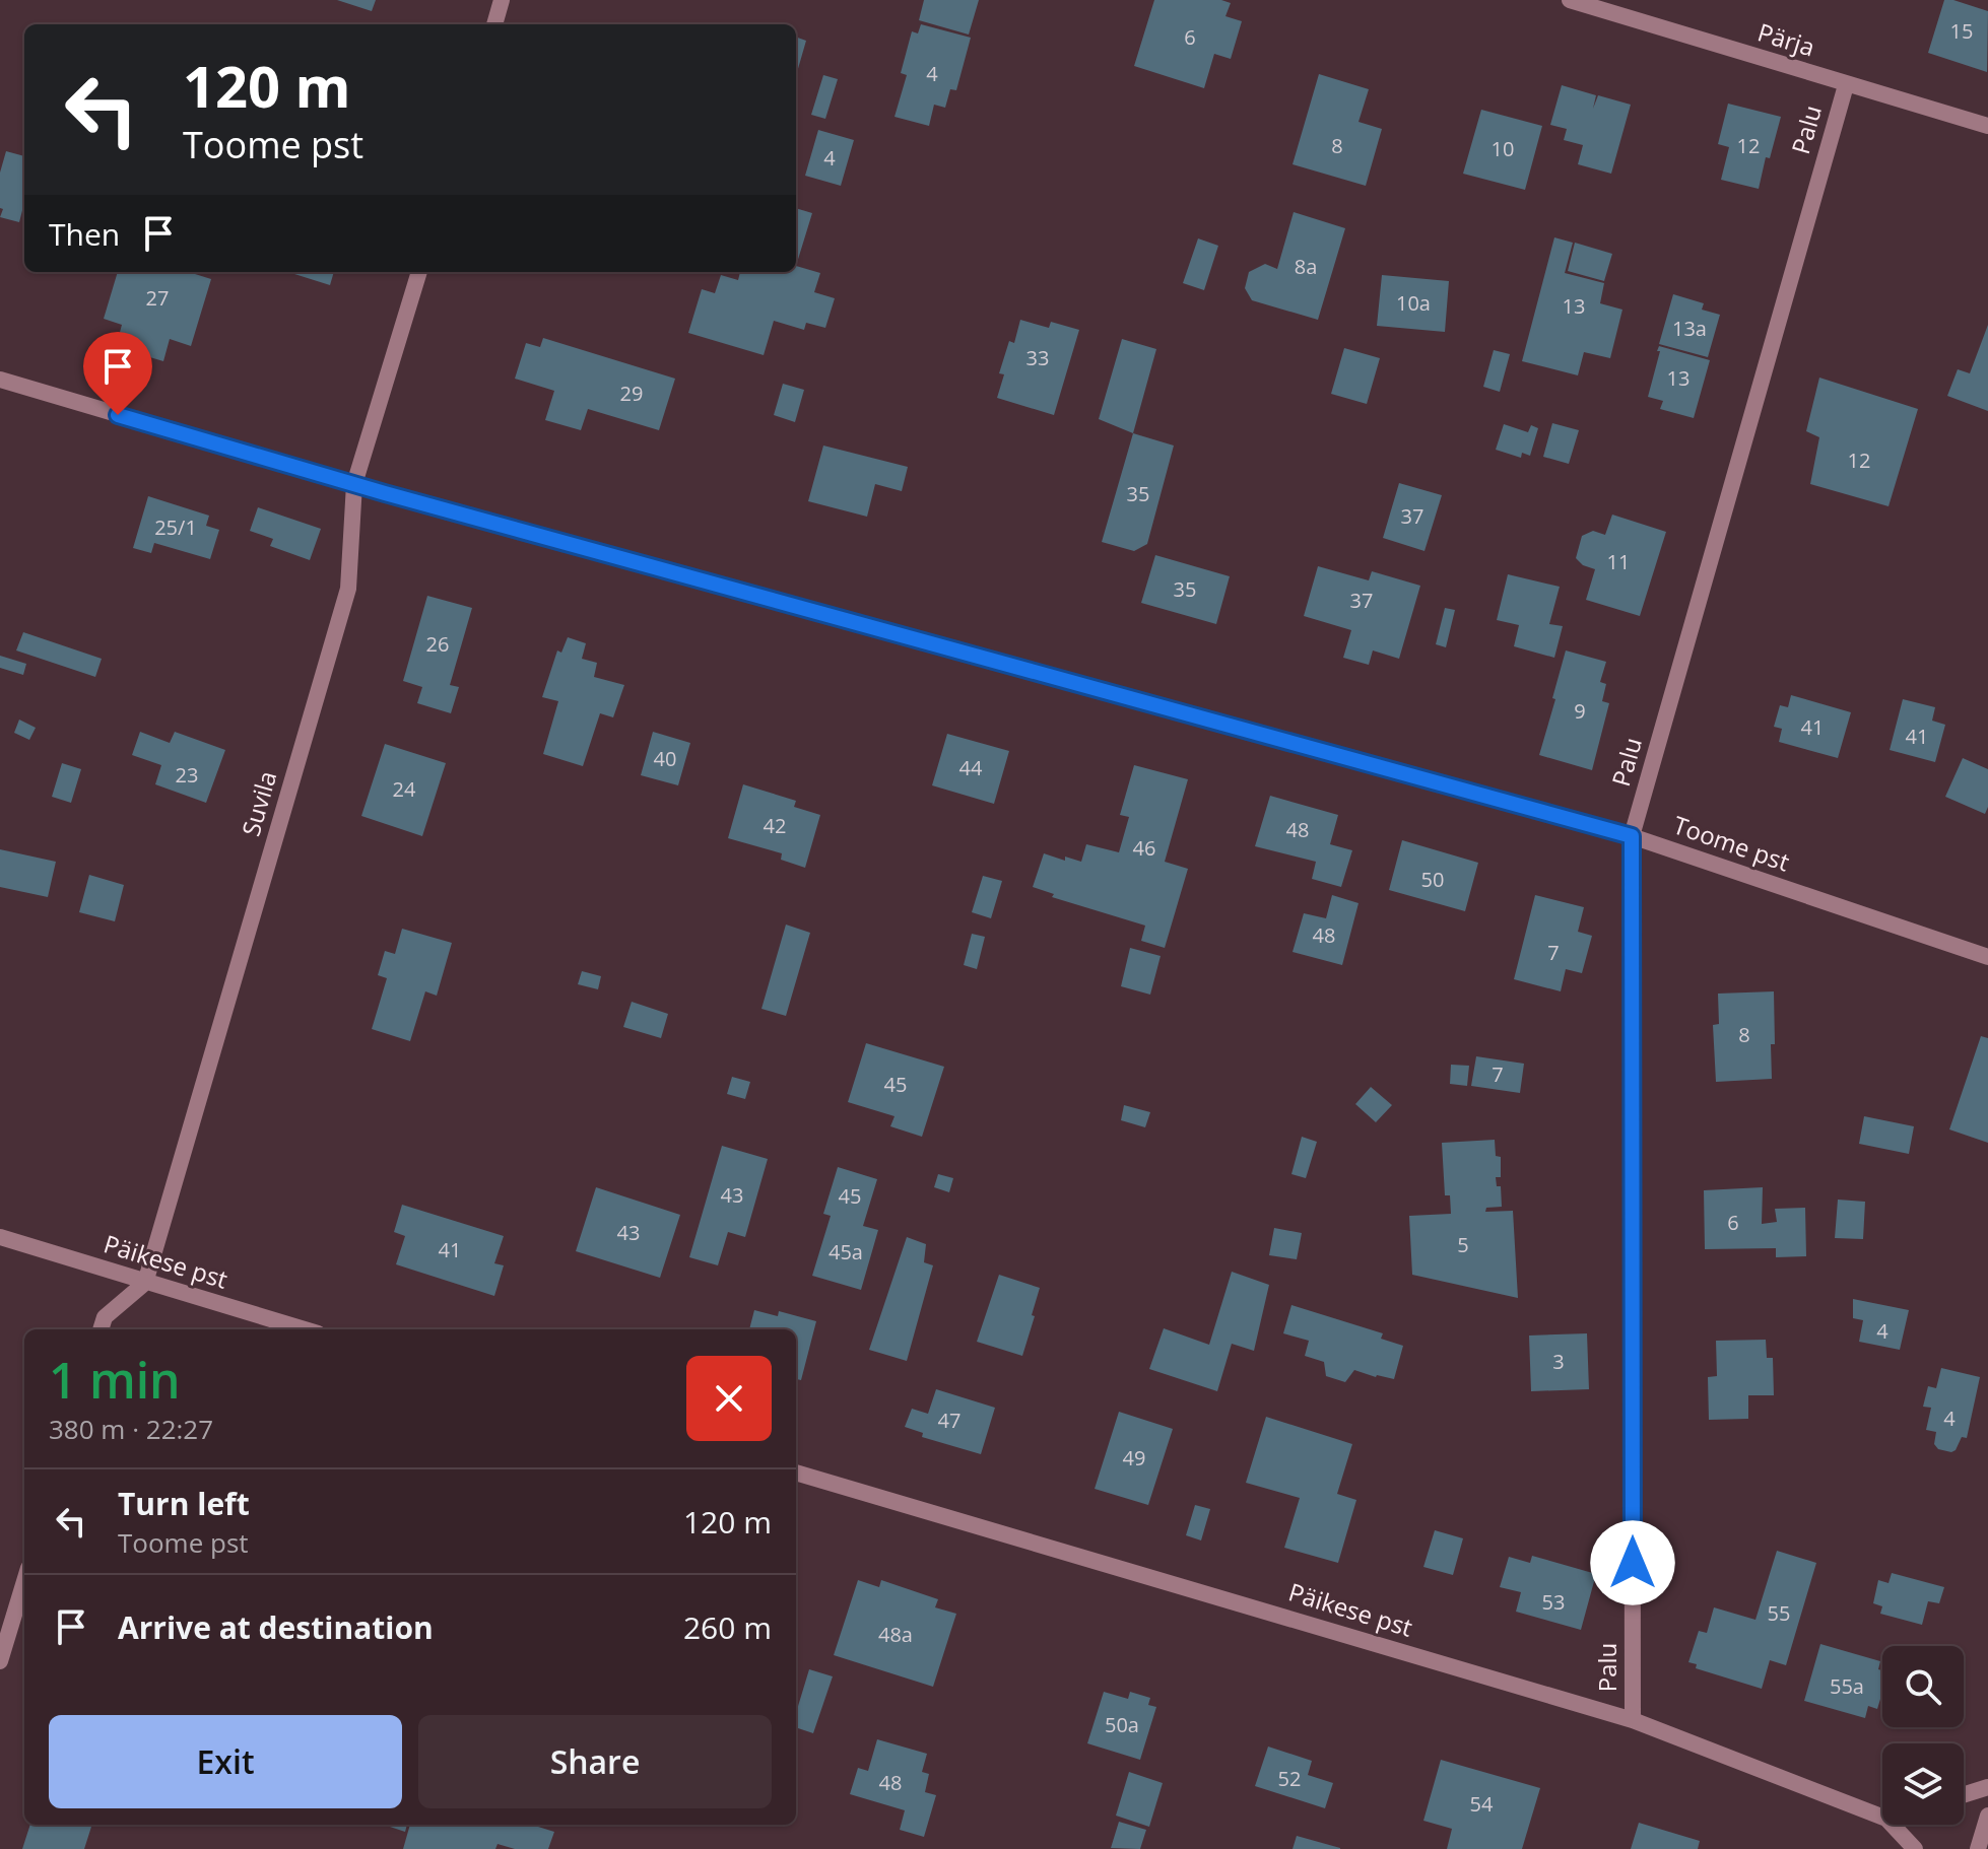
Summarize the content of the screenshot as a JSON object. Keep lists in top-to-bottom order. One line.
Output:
{"streets":{"street":["Pärja","Palu","Suvila","Toome pst","Päikese pst"]},"crossings":[["Pärja","Palu"],["Palu","Toome pst"],["Palu","Päikese pst"],["Suvila","Toome pst"],["Suvila","Päikese pst"]],"house_numbers":["15","6","4","8","12","10","4","8a","27","10a","13","13a","33","13","29","12","35","37","25/1","11","35","37","26","9","41","41","40","44","23","24","42","48","46","50","48","7","8","7","45","43","45","6","43","5","41","45a","4","3","4","47","49","53","55","48a","55a","50a","52","48","54"],"page":{"turn":["120 m","Toome pst"],"then":"Then","heading":["1 min","380 m · 22:27"],"list":[{"name":"Turn left","note":"Toome pst","value":"120 m"},{"name":"Arrive at destination","value":"260 m"}],"buttons":["Exit","Share"]}}
